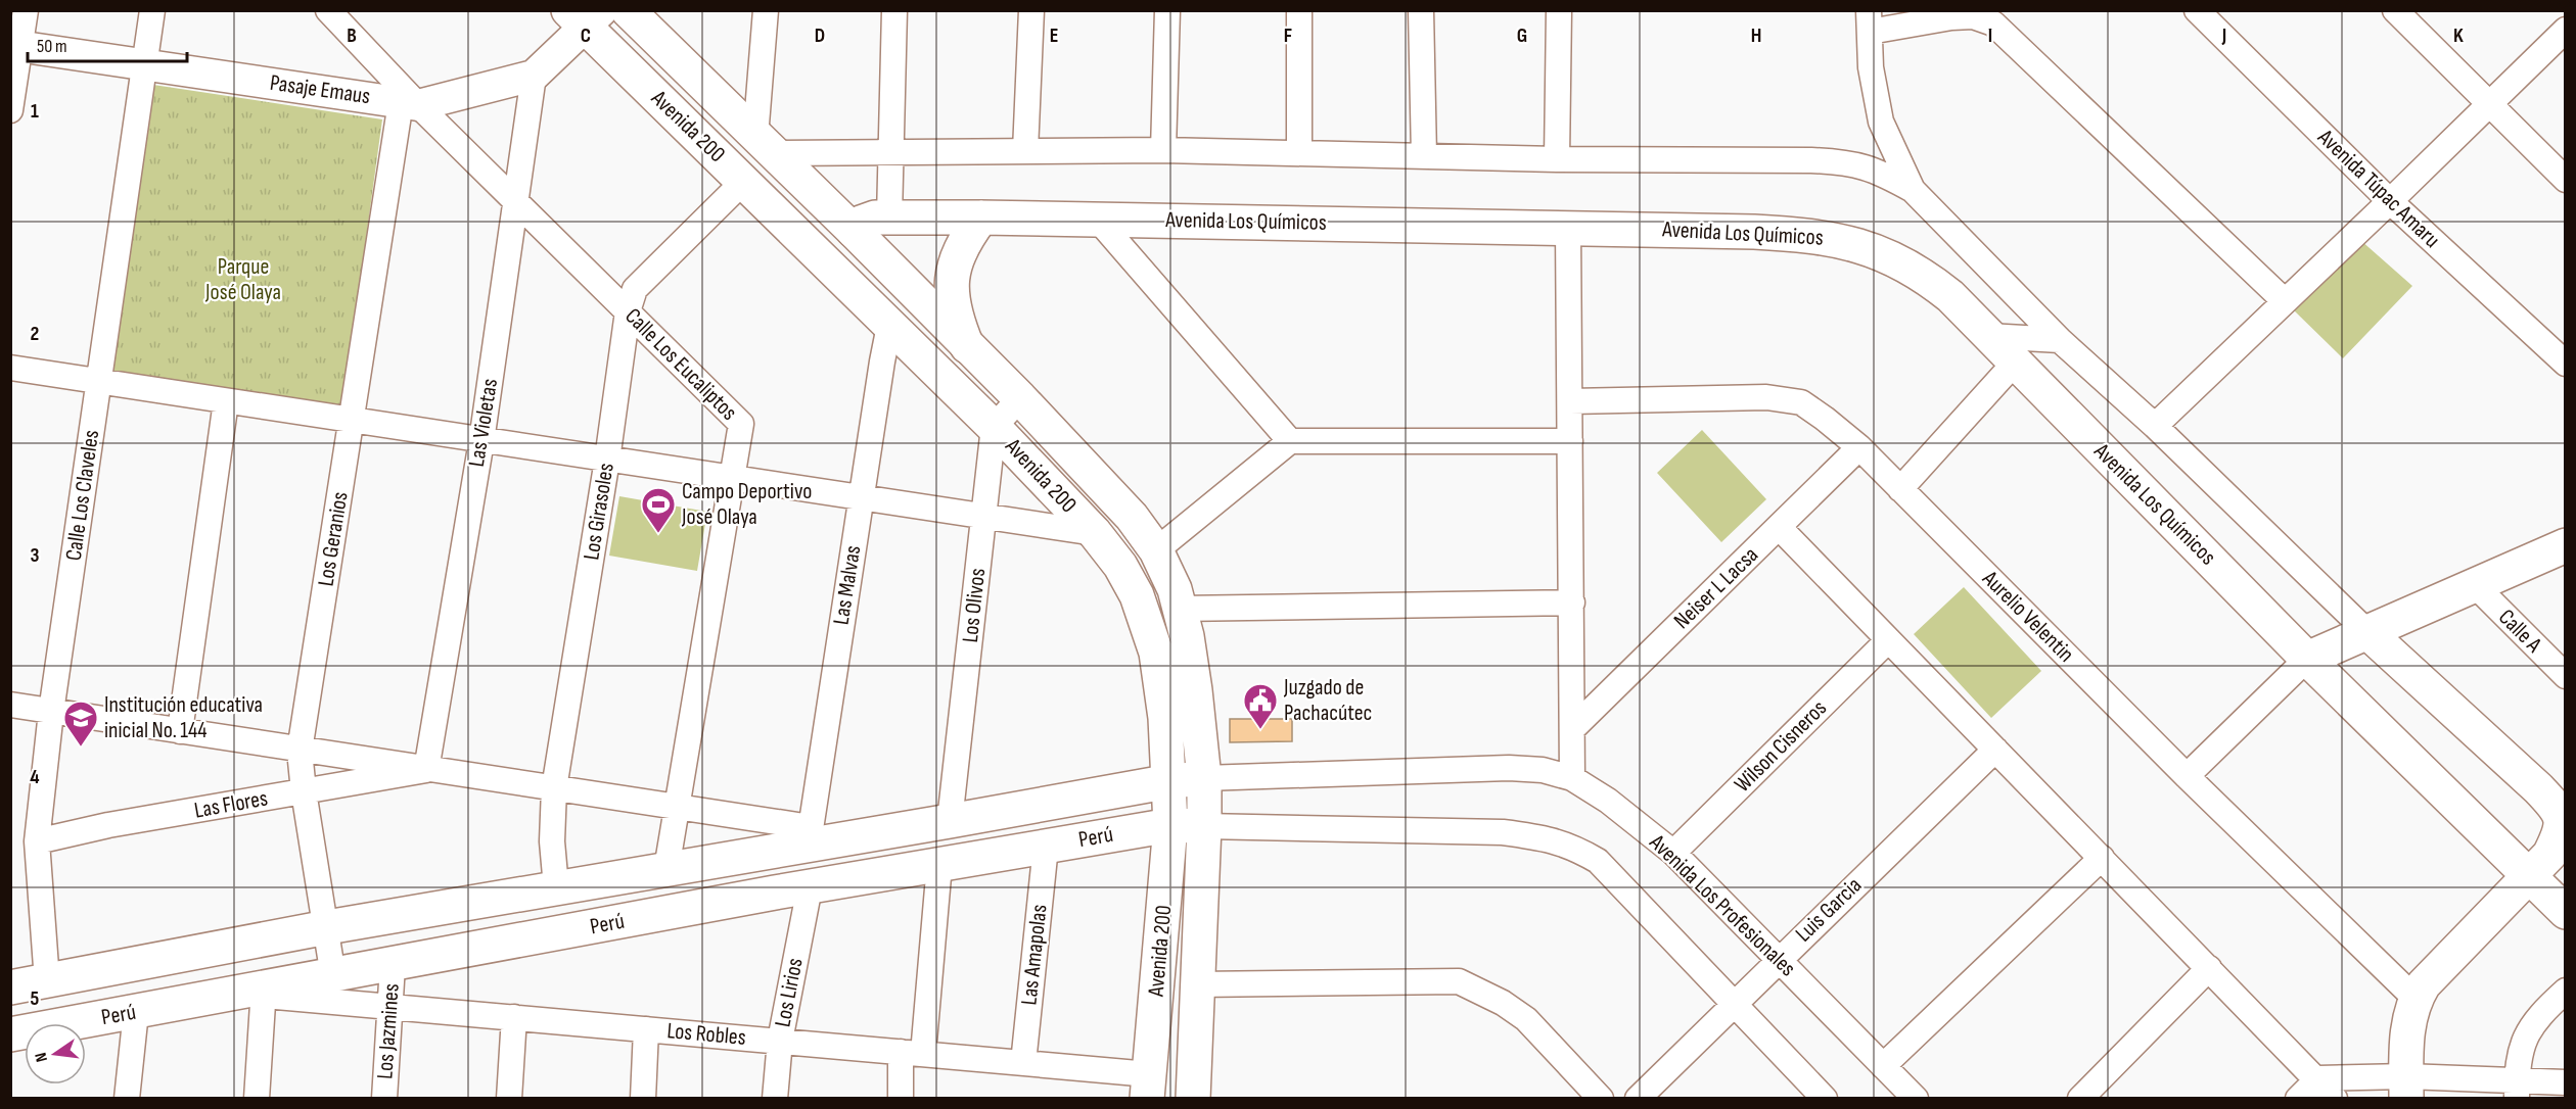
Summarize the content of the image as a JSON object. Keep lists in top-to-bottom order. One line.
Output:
{"streets":{"main road":["Avenida 200","Avenida Los Químicos","Perú"],"street":["Pasaje Emaus","Avenida Túpac Amaru","Calle Los Eucaliptos","Las Violetas","Calle Los Claveles","Los Girasoles","Los Geranios","Las Malvas","Neiser L Lacsa","Los Olivos","Aurelio Velentin","Calle A","Wilson Cisneros","Las Flores","Avenida Los Profesionales","Luis Garcia","Las Amapolas","Los Lirios","Los Jazmines","Los Robles"]},"crossings":[["Pasaje Emaus","Avenida 200"],["Pasaje Emaus","Calle Los Eucaliptos"],["Pasaje Emaus","Las Violetas"],["Pasaje Emaus","Calle Los Claveles"],["Pasaje Emaus","Los Geranios"],["Avenida 200","Avenida Los Químicos"],["Avenida 200","Los Girasoles"],["Avenida 200","Las Malvas"],["Avenida 200","Los Olivos"],["Avenida 200","Perú"],["Avenida 200","Avenida Los Profesionales"],["Avenida 200","Los Robles"],["Calle Los Eucaliptos","Las Violetas"],["Calle Los Eucaliptos","Los Girasoles"],["Calle Los Eucaliptos","Los Geranios"],["Calle Los Eucaliptos","Perú"],["Las Violetas","Las Flores"],["Calle Los Claveles","Las Flores"],["Calle Los Claveles","Perú"],["Los Girasoles","Perú"],["Los Geranios","Las Flores"],["Los Geranios","Perú"],["Las Malvas","Perú"],["Neiser L Lacsa","Aurelio Velentin"],["Los Olivos","Perú"],["Wilson Cisneros","Avenida Los Profesionales"],["Perú","Avenida Los Profesionales"],["Perú","Las Amapolas"],["Perú","Los Lirios"],["Perú","Los Jazmines"],["Perú","Los Robles"],["Avenida Los Profesionales","Luis Garcia"],["Las Amapolas","Los Robles"],["Los Lirios","Los Robles"],["Los Jazmines","Los Robles"]],"parks":["Parque José Olaya"],"places":{"sports":["Campo Deportivo José Olaya"],"public building":["Juzgado de Pachacútec"],"school or university":["Institución educativa inicial No. 144"]},"scale_bar":"50 m","north":"left","grid":{"columns":["B","C","D","E","F","G","H","I","J","K"],"rows":["1","2","3","4","5"]}}
